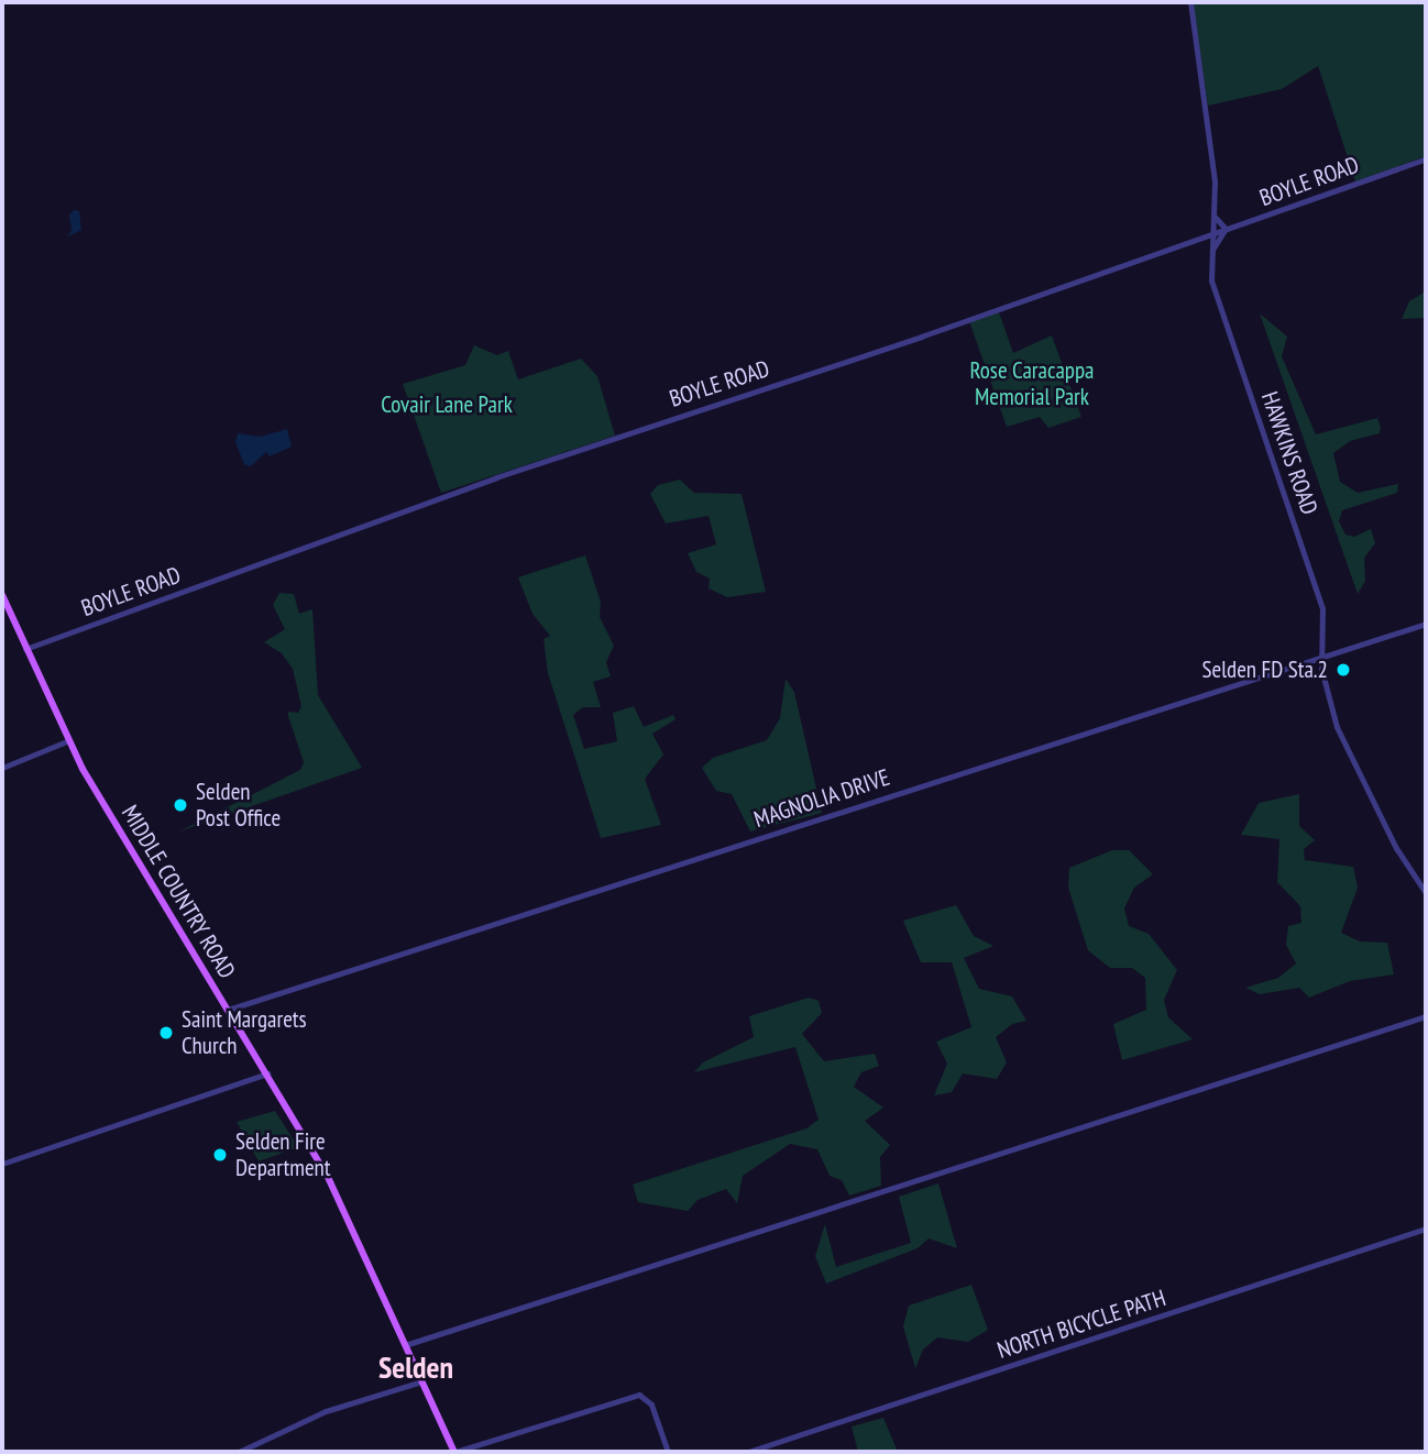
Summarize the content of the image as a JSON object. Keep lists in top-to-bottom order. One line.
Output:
{"streets":{"main road":["MIDDLE COUNTRY ROAD"],"street":["BOYLE ROAD","HAWKINS ROAD","MAGNOLIA DRIVE","NORTH BICYCLE PATH"]},"crossings":[["BOYLE ROAD","HAWKINS ROAD"],["BOYLE ROAD","MIDDLE COUNTRY ROAD"],["HAWKINS ROAD","MAGNOLIA DRIVE"],["MAGNOLIA DRIVE","MIDDLE COUNTRY ROAD"]],"districts":["Selden"],"parks":["Rose Caracappa Memorial Park","Covair Lane Park"],"places":["Selden FD Sta.2","Selden Post Office","Saint Margarets Church","Selden Fire Department"]}
